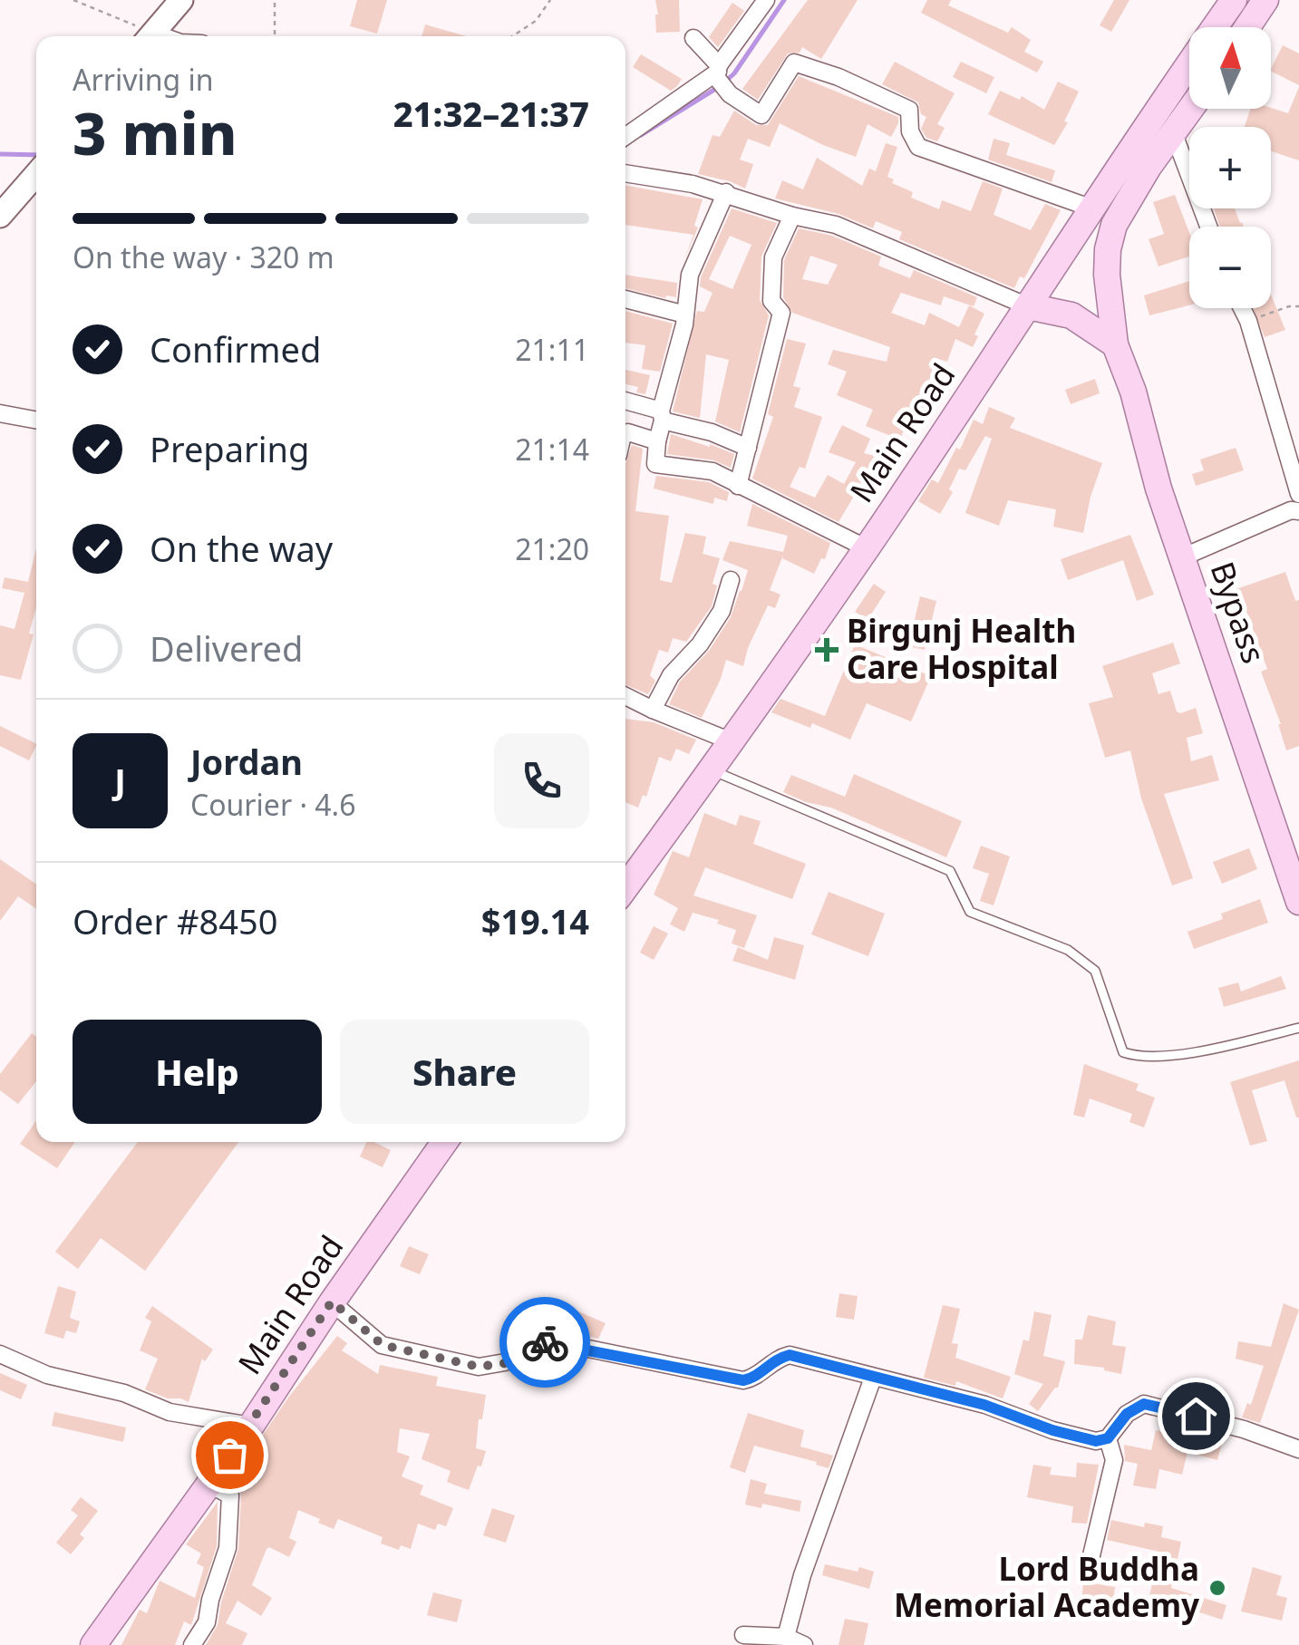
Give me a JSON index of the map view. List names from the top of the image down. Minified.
{"streets":{"main road":["Main Road","Bypass"]},"places":{"health":["Birgunj Health Care Hospital"],"other":["Lord Buddha Memorial Academy"]},"north":"top","page":{"map_buttons":["+","−"],"heading":["3 min","Arriving in","21:32–21:37"],"panel":["Jordan","Courier · 4.6","Order #8450","$19.14"],"bar":"On the way · 320 m","list":[["Confirmed","21:11"],["Preparing","21:14"],["On the way","21:20"],"Delivered"],"round":"J","buttons":["Help","Share"]}}
